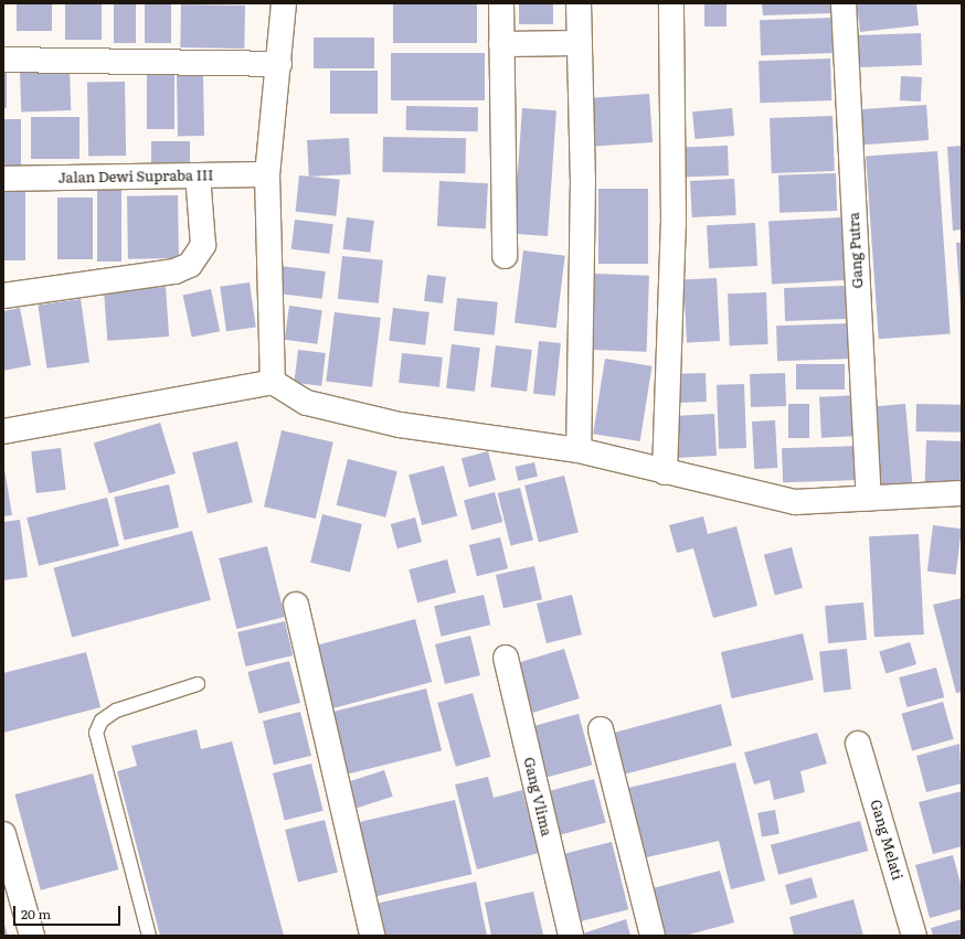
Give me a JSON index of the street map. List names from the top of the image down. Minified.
{"streets":{"street":["Jalan Dewi Supraba III","Gang Putra","Gang Vlima","Gang Melati"]},"scale_bar":"20 m"}
